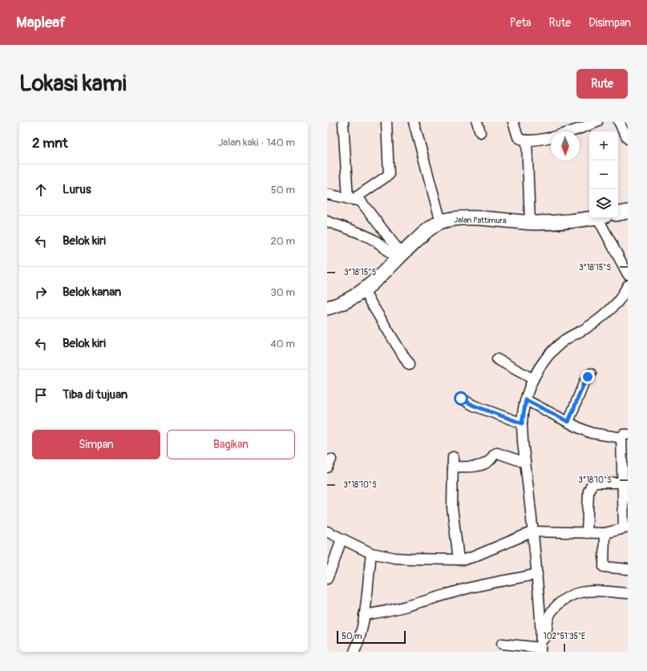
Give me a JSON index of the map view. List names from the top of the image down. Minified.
{"streets":{"street":["Jalan Pattimura"]},"scale_bar":"50 m","north":"bottom","page":{"header":"Mapleaf","nav":["Peta","Rute","Disimpan"],"buttons":["Rute",["Simpan","Bagikan"]],"title":"Lokasi kami","heading":["2 mnt","Jalan kaki · 140 m"],"map_buttons":["+","−"],"list":[["Lurus","50 m"],["Belok kiri","20 m"],["Belok kanan","30 m"],["Belok kiri","40 m"],"Tiba di tujuan"],"scale":"50 m"},"coordinates":["3°18'15\"S","3°18'10\"S","102°51'35\"E"]}
